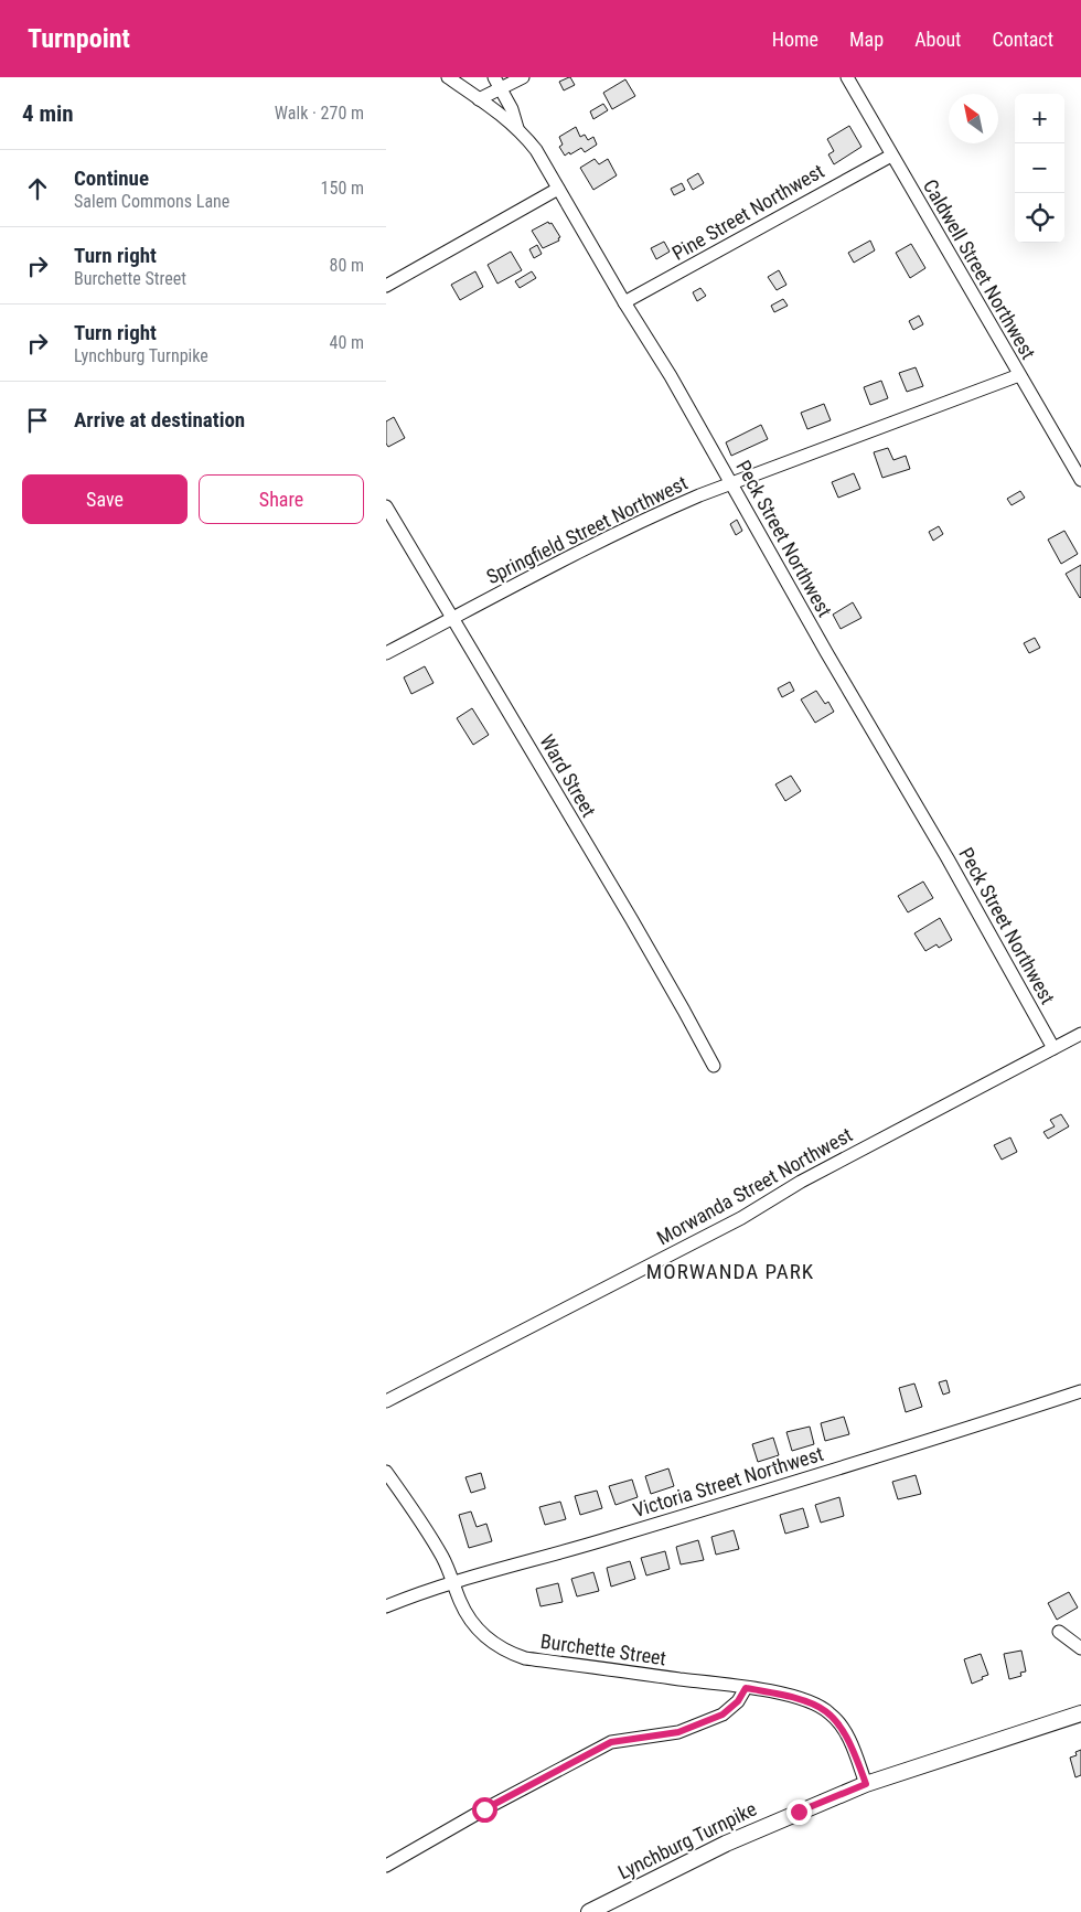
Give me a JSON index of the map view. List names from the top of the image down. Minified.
{"streets":{"street":["Pine Street Northwest","Caldwell Street Northwest","Springfield Street Northwest","Peck Street Northwest","Ward Street","Morwanda Street Northwest","Victoria Street Northwest","Burchette Street","Lynchburg Turnpike"]},"crossings":[["Pine Street Northwest","Caldwell Street Northwest"],["Pine Street Northwest","Peck Street Northwest"],["Caldwell Street Northwest","Springfield Street Northwest"],["Springfield Street Northwest","Peck Street Northwest"],["Springfield Street Northwest","Ward Street"],["Peck Street Northwest","Morwanda Street Northwest"],["Victoria Street Northwest","Burchette Street"],["Burchette Street","Lynchburg Turnpike"]],"districts":["MORWANDA PARK"],"north":"top left","page":{"header":"Turnpoint","nav":["Home","Map","About","Contact"],"heading":["4 min","Walk · 270 m"],"map_buttons":["+","−"],"list":[["Continue","Salem Commons Lane","150 m"],["Turn right","Burchette Street","80 m"],["Turn right","Lynchburg Turnpike","40 m"],"Arrive at destination"],"buttons":["Save","Share"]}}
